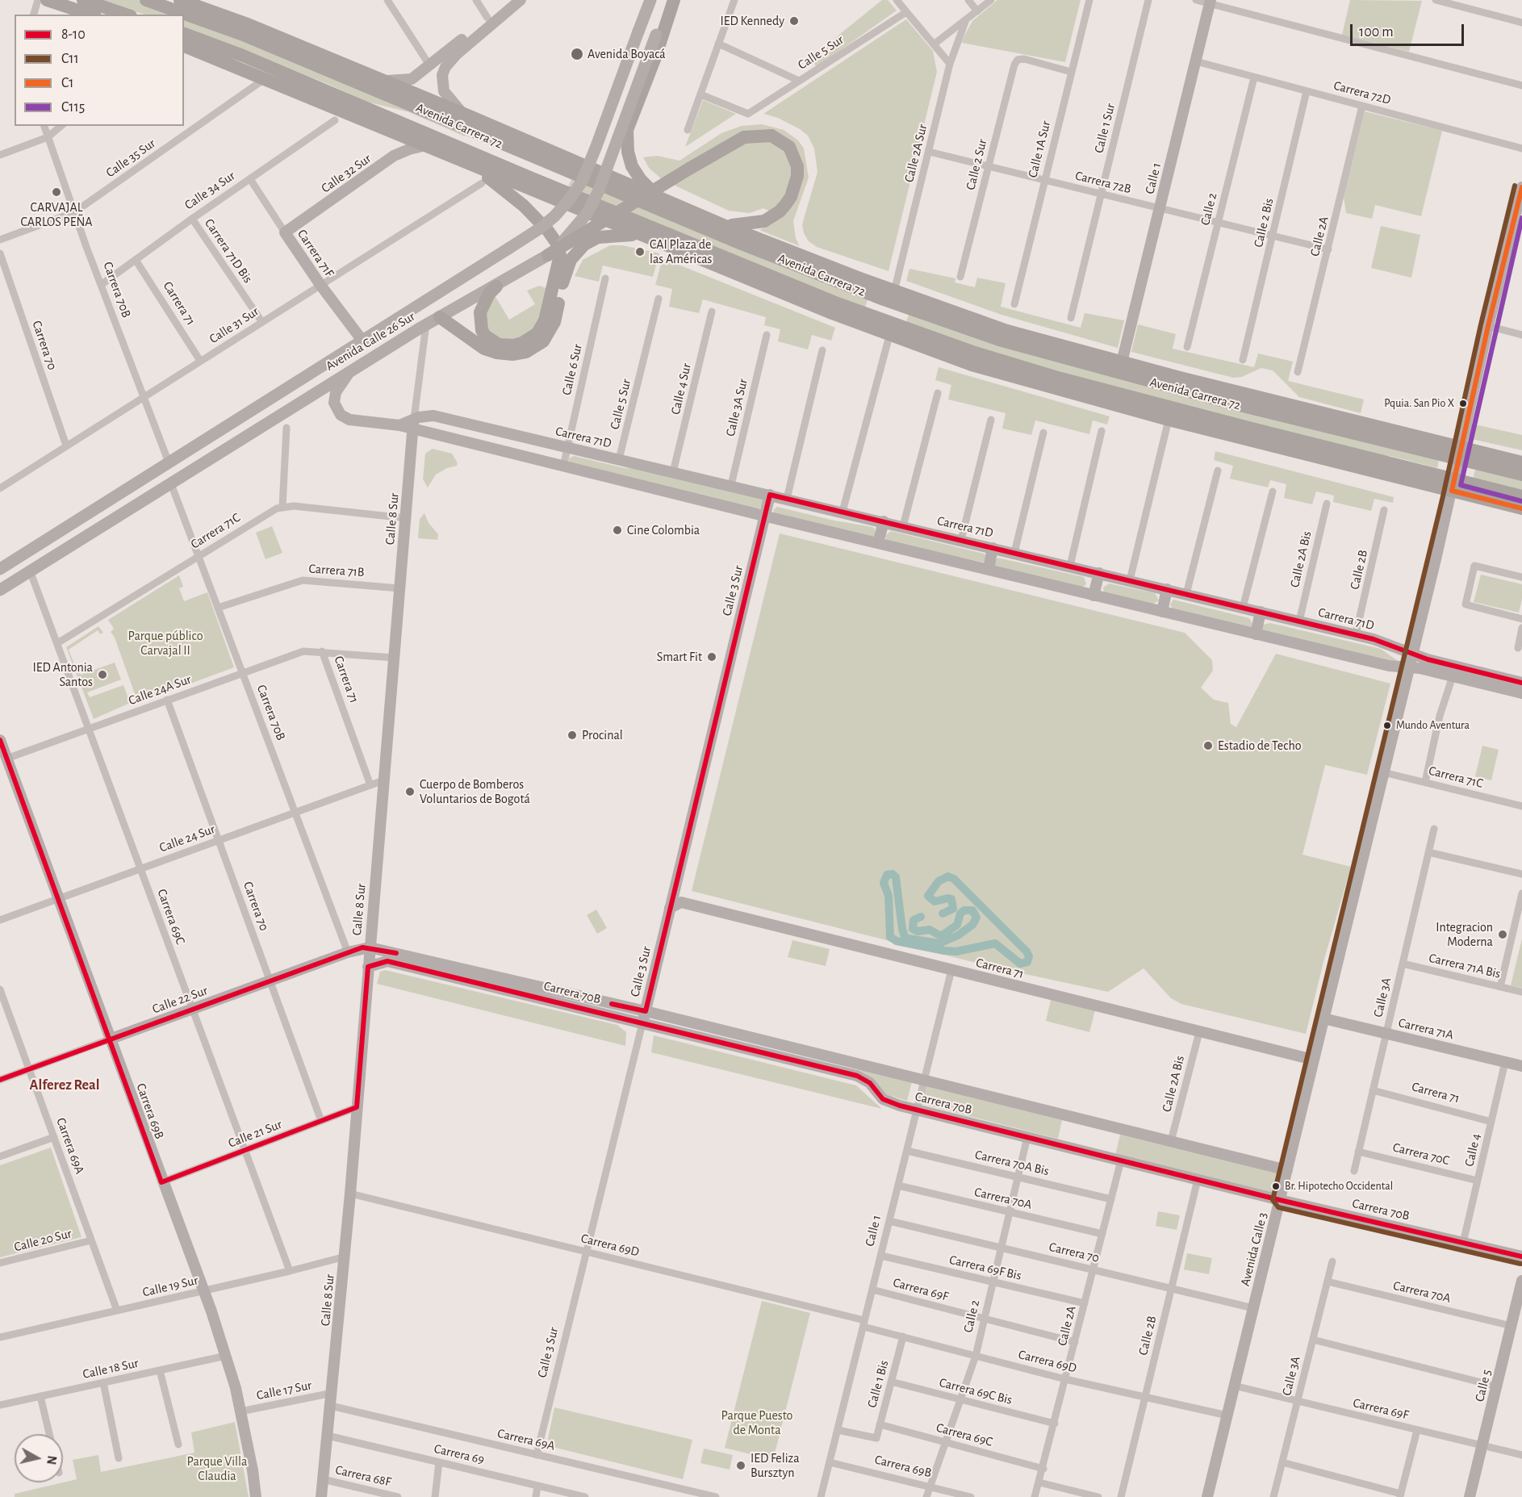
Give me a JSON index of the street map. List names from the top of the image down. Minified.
{"streets":{"highway":["Avenida Carrera 72"],"main road":["Avenida Calle 26 Sur"],"street":["Calle 5 Sur","Carrera 72D","Calle 1 Sur","Calle 1A Sur","Calle 2A Sur","Calle 35 Sur","Calle 2 Sur","Calle 32 Sur","Calle 1","Carrera 72B","Calle 34 Sur","Calle 2","Calle 2 Bis","Calle 2A","Carrera 71D Bis","Carrera 71F","Carrera 70B","Carrera 71","Calle 31 Sur","Carrera 70","Calle 6 Sur","Calle 4 Sur","Calle 3A Sur","Carrera 71D","Calle 8 Sur","Carrera 71C","Calle 2A Bis","Calle 2B","Carrera 71B","Calle 3 Sur","Calle 24A Sur","Calle 24 Sur","Carrera 69C","Carrera 71A Bis","Calle 3A","Calle 22 Sur","Carrera 71A","Carrera 69B","Calle 21 Sur","Carrera 69A","Calle 4","Carrera 70C","Carrera 70A Bis","Carrera 70A","Calle 20 Sur","Carrera 69D","Avenida Calle 3","Carrera 69F Bis","Calle 19 Sur","Carrera 69F","Calle 18 Sur","Calle 1 Bis","Calle 5","Calle 17 Sur","Carrera 69C Bis","Carrera 69","Carrera 68F"]},"crossings":[["Calle 5 Sur","Carrera 71D"],["Carrera 72D","Calle 1"],["Carrera 72D","Calle 2"],["Carrera 72D","Calle 2 Bis"],["Carrera 72D","Calle 2A"],["Avenida Carrera 72","Calle 2A Sur"],["Avenida Carrera 72","Calle 35 Sur"],["Avenida Carrera 72","Calle 32 Sur"],["Avenida Carrera 72","Calle 1"],["Avenida Carrera 72","Avenida Calle 3"],["Calle 1 Sur","Carrera 72B"],["Calle 1A Sur","Calle 2 Sur"],["Calle 1A Sur","Carrera 72B"],["Calle 2A Sur","Carrera 72B"],["Calle 35 Sur","Carrera 70B"],["Calle 2 Sur","Carrera 72B"],["Calle 32 Sur","Carrera 71F"],["Calle 1","Carrera 72B"],["Calle 1","Carrera 70B"],["Calle 1","Carrera 71"],["Calle 1","Carrera 70"],["Calle 1","Carrera 69B"],["Calle 1","Carrera 70A Bis"],["Calle 1","Carrera 70A"],["Calle 1","Carrera 69D"],["Calle 1","Carrera 69F Bis"],["Calle 1","Carrera 69F"],["Carrera 72B","Calle 2"],["Carrera 72B","Calle 2 Bis"],["Carrera 72B","Calle 2A"],["Calle 34 Sur","Carrera 71D Bis"],["Calle 34 Sur","Carrera 71F"],["Calle 34 Sur","Carrera 70B"],["Calle 34 Sur","Carrera 71"],["Calle 2","Carrera 70B"],["Calle 2","Carrera 70"],["Calle 2","Carrera 69C"],["Calle 2","Carrera 69B"],["Calle 2","Carrera 70A Bis"],["Calle 2","Carrera 70A"],["Calle 2","Carrera 69D"],["Calle 2","Carrera 69F Bis"],["Calle 2","Carrera 69F"],["Calle 2","Carrera 69C Bis"],["Calle 2A","Carrera 70B"],["Calle 2A","Carrera 70"],["Calle 2A","Carrera 69C"],["Calle 2A","Carrera 70A Bis"],["Calle 2A","Carrera 70A"],["Calle 2A","Carrera 69D"],["Calle 2A","Carrera 69F Bis"],["Calle 2A","Carrera 69F"],["Calle 2A","Carrera 69C Bis"],["Carrera 71D Bis","Calle 31 Sur"],["Carrera 71F","Calle 31 Sur"],["Carrera 71F","Avenida Calle 26 Sur"],["Carrera 70B","Calle 31 Sur"],["Carrera 70B","Avenida Calle 26 Sur"],["Carrera 70B","Calle 8 Sur"],["Carrera 70B","Carrera 71C"],["Carrera 70B","Calle 2A Bis"],["Carrera 70B","Calle 2B"],["Carrera 70B","Carrera 71B"],["Carrera 70B","Calle 3 Sur"],["Carrera 70B","Calle 24A Sur"],["Carrera 70B","Calle 24 Sur"],["Carrera 70B","Calle 22 Sur"],["Carrera 70B","Calle 4"],["Carrera 70B","Avenida Calle 3"],["Carrera 71","Calle 31 Sur"],["Carrera 71","Calle 8 Sur"],["Carrera 71","Calle 2A Bis"],["Carrera 71","Calle 24A Sur"],["Carrera 71","Calle 24 Sur"],["Carrera 71","Calle 3A"],["Carrera 71","Calle 4"],["Carrera 71","Avenida Calle 3"],["Calle 31 Sur","Carrera 70"],["Avenida Calle 26 Sur","Carrera 71D"],["Avenida Calle 26 Sur","Calle 8 Sur"],["Avenida Calle 26 Sur","Carrera 69C"],["Carrera 70","Calle 2B"],["Carrera 70","Calle 24A Sur"],["Carrera 70","Calle 24 Sur"],["Carrera 70","Calle 22 Sur"],["Carrera 70","Calle 21 Sur"],["Carrera 70","Avenida Calle 3"],["Calle 6 Sur","Carrera 71D"],["Calle 4 Sur","Carrera 71D"],["Calle 3A Sur","Carrera 71D"],["Carrera 71D","Calle 8 Sur"],["Carrera 71D","Calle 2A Bis"],["Carrera 71D","Calle 2B"],["Carrera 71D","Calle 3 Sur"],["Carrera 71D","Avenida Calle 3"],["Calle 8 Sur","Carrera 71C"],["Calle 8 Sur","Carrera 71B"],["Calle 8 Sur","Calle 24 Sur"],["Calle 8 Sur","Calle 22 Sur"],["Calle 8 Sur","Calle 21 Sur"],["Calle 8 Sur","Carrera 69A"],["Calle 8 Sur","Carrera 69D"],["Calle 8 Sur","Calle 19 Sur"],["Calle 8 Sur","Calle 17 Sur"],["Calle 8 Sur","Carrera 69"],["Calle 8 Sur","Carrera 68F"],["Carrera 71C","Carrera 69C"],["Carrera 71C","Avenida Calle 3"],["Calle 2B","Carrera 69D"],["Calle 3 Sur","Carrera 69A"],["Calle 3 Sur","Carrera 69D"],["Calle 24A Sur","Carrera 69C"],["Calle 24A Sur","Carrera 69B"],["Calle 24 Sur","Carrera 69C"],["Calle 24 Sur","Carrera 69B"],["Carrera 69C","Calle 22 Sur"],["Carrera 69C","Calle 21 Sur"],["Carrera 69C","Calle 19 Sur"],["Carrera 69C","Calle 1 Bis"],["Carrera 71A Bis","Calle 3A"],["Calle 3A","Carrera 71A"],["Calle 3A","Carrera 70C"],["Calle 3A","Carrera 70A"],["Calle 3A","Carrera 69F"],["Calle 22 Sur","Carrera 69B"],["Calle 22 Sur","Carrera 69A"],["Carrera 71A","Calle 4"],["Carrera 71A","Avenida Calle 3"],["Carrera 69B","Calle 21 Sur"],["Carrera 69B","Calle 19 Sur"],["Carrera 69B","Calle 18 Sur"],["Carrera 69B","Calle 1 Bis"],["Carrera 69B","Calle 17 Sur"],["Carrera 69A","Calle 20 Sur"],["Carrera 69A","Calle 19 Sur"],["Calle 4","Carrera 70C"],["Carrera 70A","Calle 5"],["Carrera 69D","Avenida Calle 3"],["Carrera 69D","Calle 1 Bis"],["Avenida Calle 3","Carrera 69F"],["Carrera 69F","Calle 5"],["Calle 1 Bis","Carrera 69C Bis"]],"districts":["Alferez Real"],"parks":["Parque público Carvajal II","Parque Puesto de Monta","Parque Villa Claudia"],"places":["IED Kennedy","Avenida Boyacá","CARVAJAL CARLOS PEÑA","CAI Plaza de las Américas","Pquia. San Pio X","Cine Colombia","Smart Fit","IED Antonia Santos","Mundo Aventura","Procinal","Estadio de Techo","Cuerpo de Bomberos Voluntarios de Bogotá","Integracion Moderna","Br. Hipotecho Occidental","IED Feliza Bursztyn"],"lines":["transit line C11","transit line C1","transit line C115","transit line 8-10"],"legend":["8-10","C11","C1","C115"],"scale_bar":"100 m","north":"right"}
